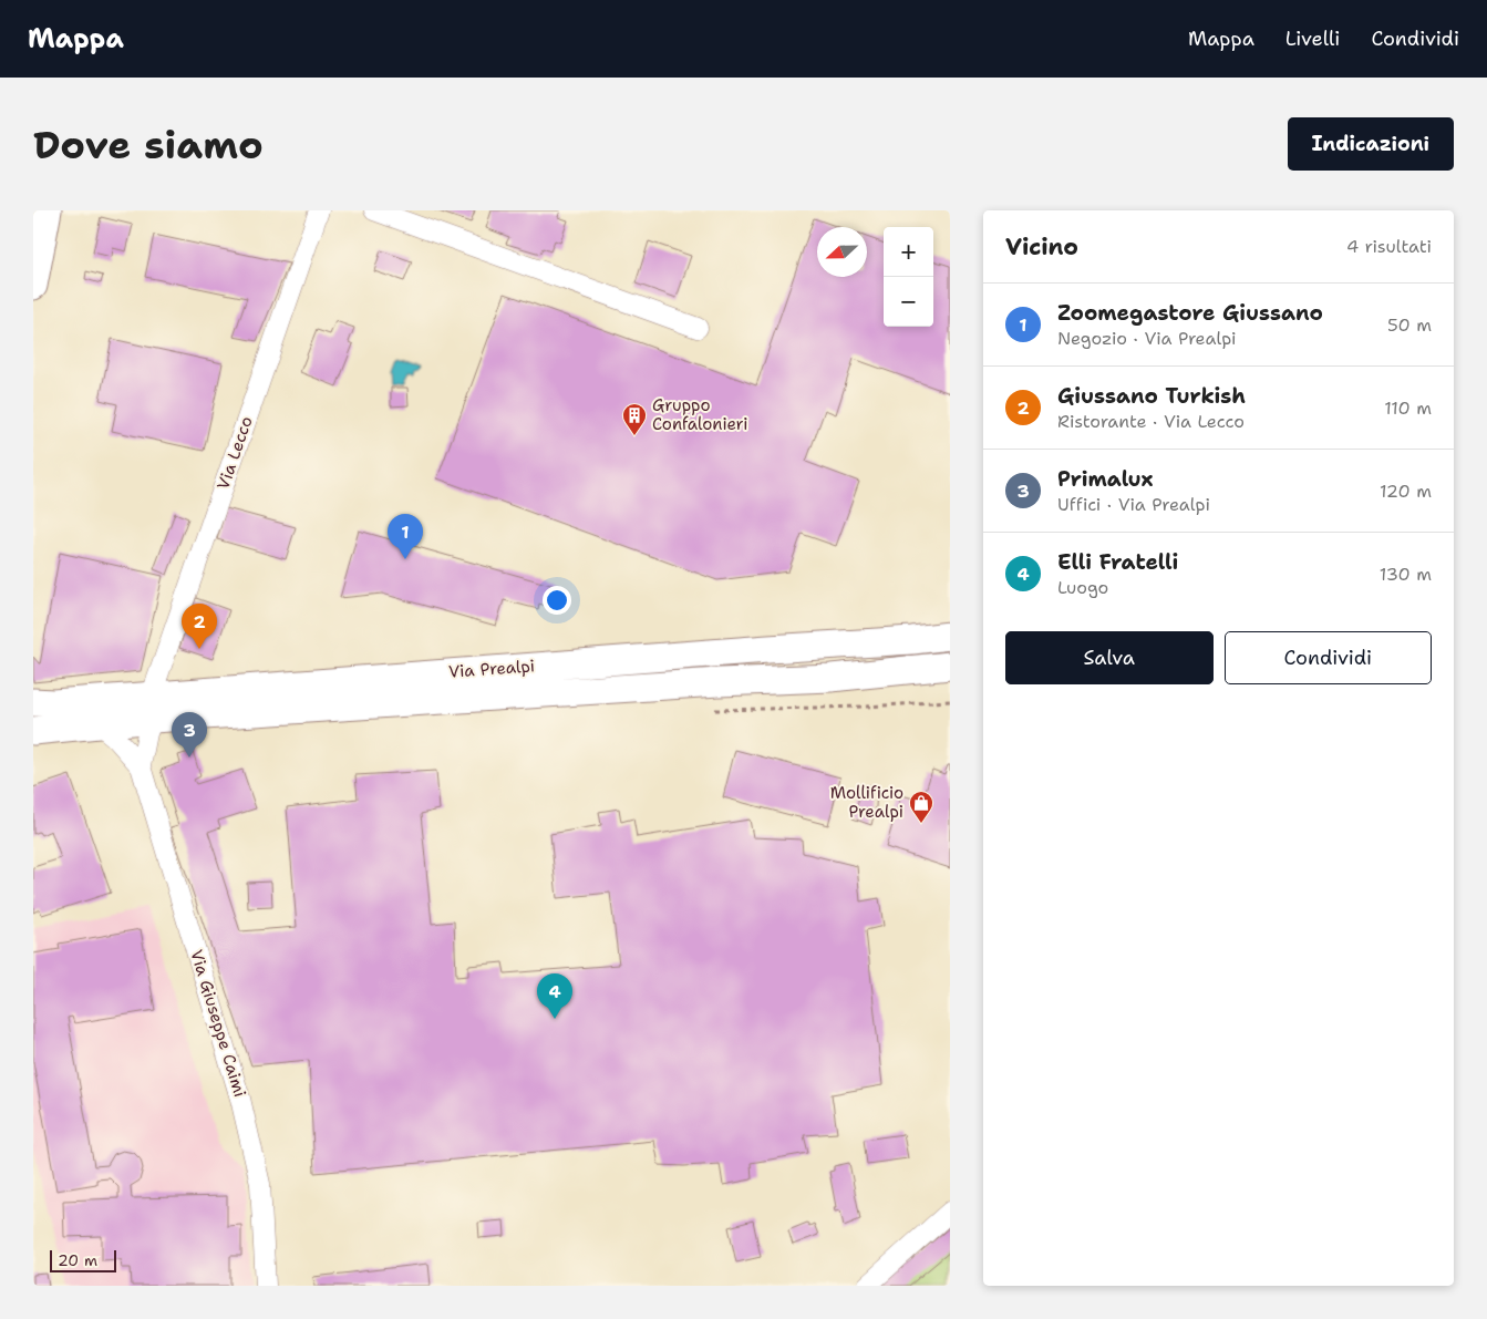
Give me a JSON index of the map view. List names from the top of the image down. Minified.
{"streets":{"main road":["Via Prealpi"],"street":["Via Lecco","Via Giuseppe Caimi"]},"crossings":[["Via Lecco","Via Prealpi"],["Via Lecco","Via Giuseppe Caimi"]],"places":{"building":["Gruppo Confalonieri"],"shop":["Mollificio Prealpi"]},"scale_bar":"20 m","north":"left","page":{"header":"Mappa","nav":["Mappa","Livelli","Condividi"],"buttons":["Indicazioni",["Salva","Condividi"]],"title":"Dove siamo","heading":["Vicino","4 risultati"],"map_buttons":["+","−"],"list":[{"mark":"1","name":"Zoomegastore Giussano","note":"Negozio · Via Prealpi","value":"50 m"},{"mark":"2","name":"Giussano Turkish","note":"Ristorante · Via Lecco","value":"110 m"},{"mark":"3","name":"Primalux","note":"Uffici · Via Prealpi","value":"120 m"},{"mark":"4","name":"Elli Fratelli","note":"Luogo","value":"130 m"}],"pins":["1","2","3","4"],"scale":"20 m"}}
